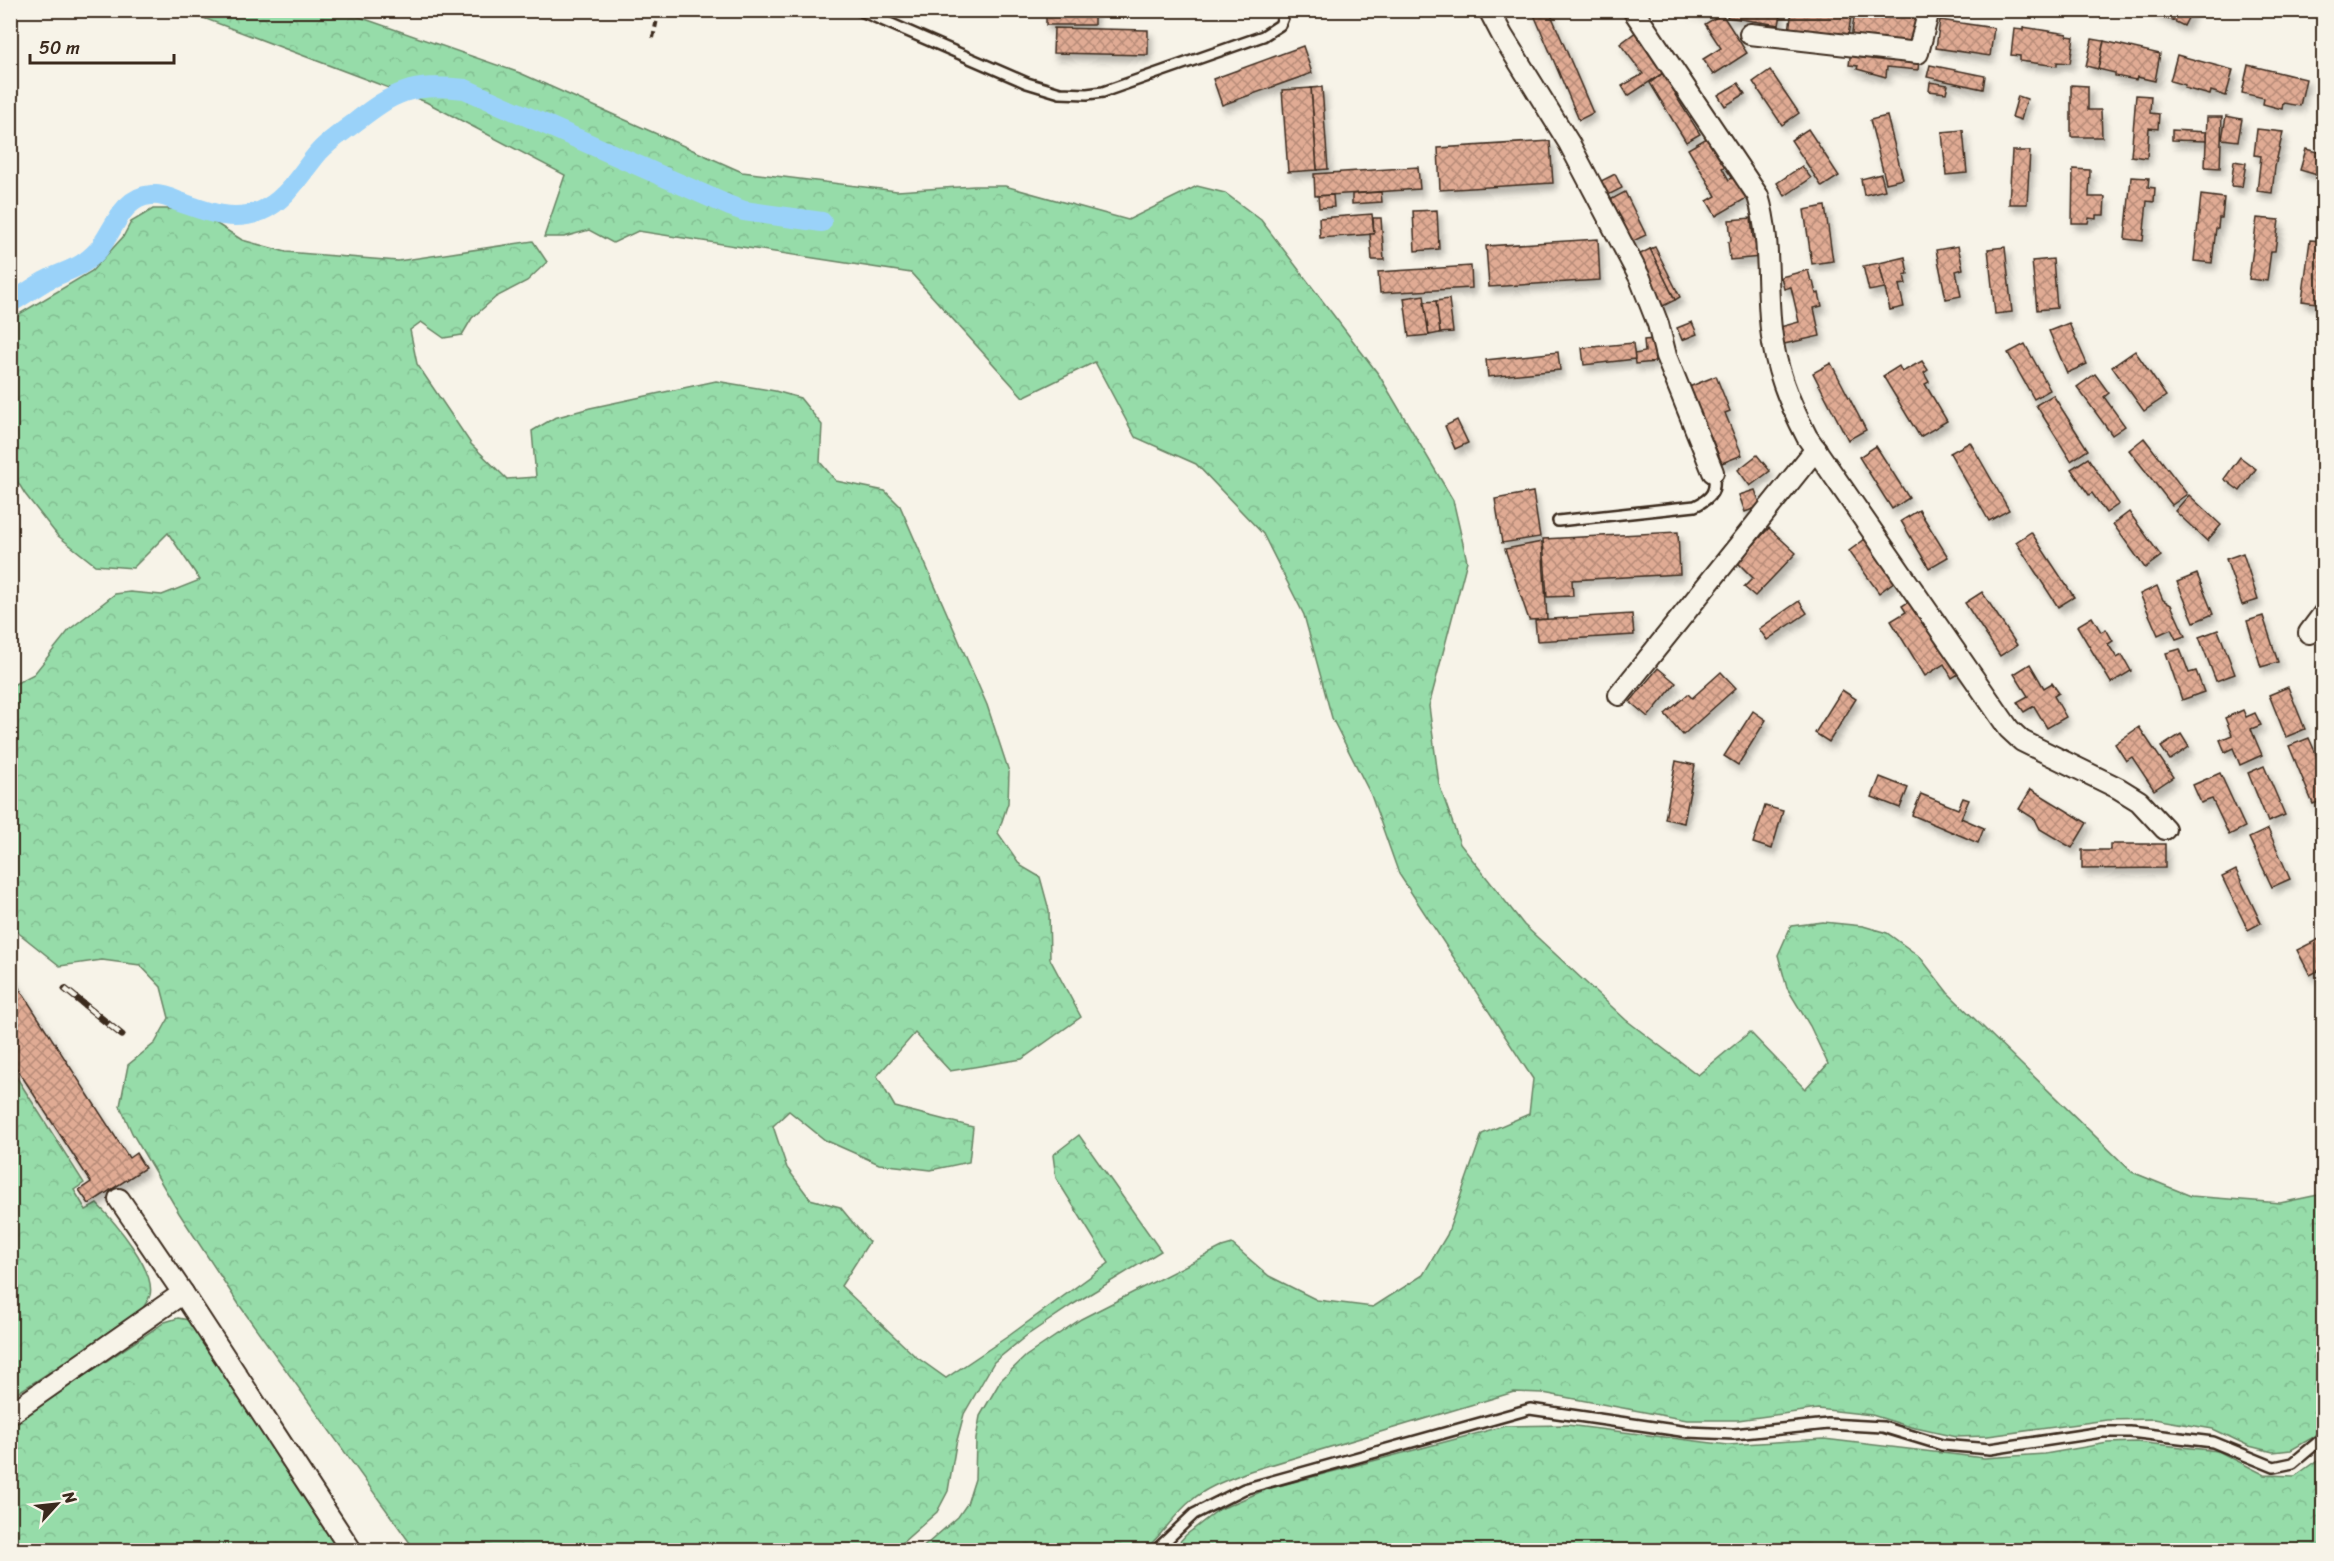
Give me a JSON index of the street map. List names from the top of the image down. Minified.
{"scale_bar":"50 m","north":"top right"}
